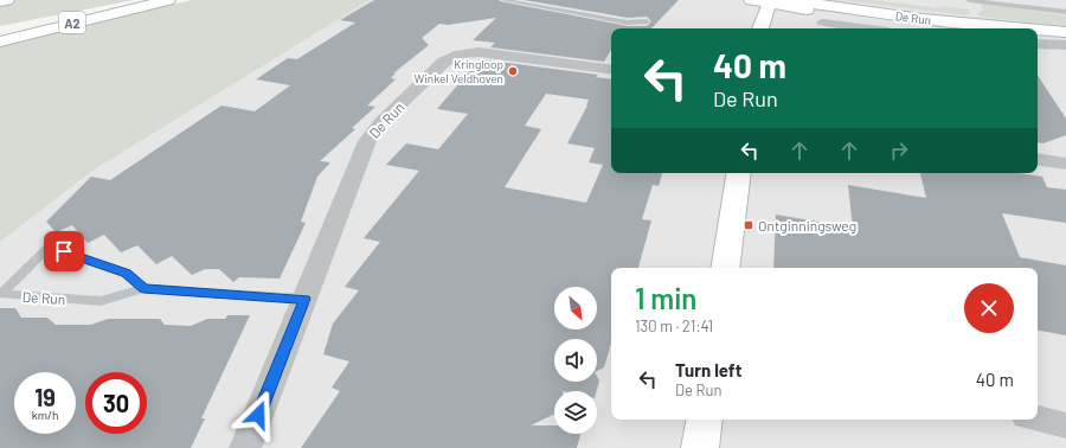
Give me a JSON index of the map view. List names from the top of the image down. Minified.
{"streets":{"main road":["De Run","A2"]},"places":{"other":["Kringloop Winkel Veldhoven"],"transit":["Ontginningsweg"]},"north":"bottom right","page":{"turn":["40 m","De Run"],"heading":["1 min","130 m · 21:41"],"list":[{"name":"Turn left","note":"De Run","value":"40 m"}],"speed":"19 km/h","limit":"30"}}
